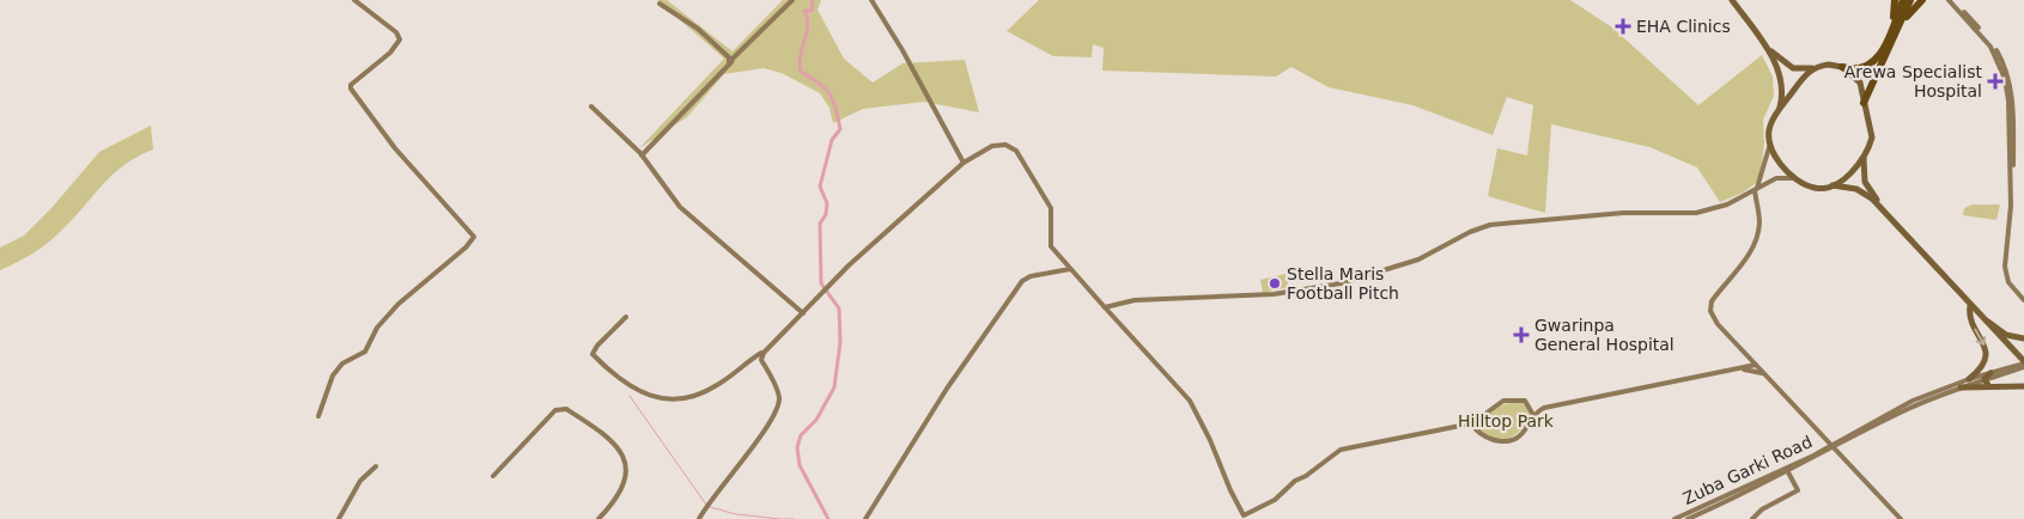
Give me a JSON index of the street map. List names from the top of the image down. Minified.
{"streets":{"street":["Zuba Garki Road"]},"parks":["Hilltop Park"],"places":{"health":["EHA Clinics","Arewa Specialist Hospital","Gwarinpa General Hospital"],"other":["Stella Maris Football Pitch"]}}
